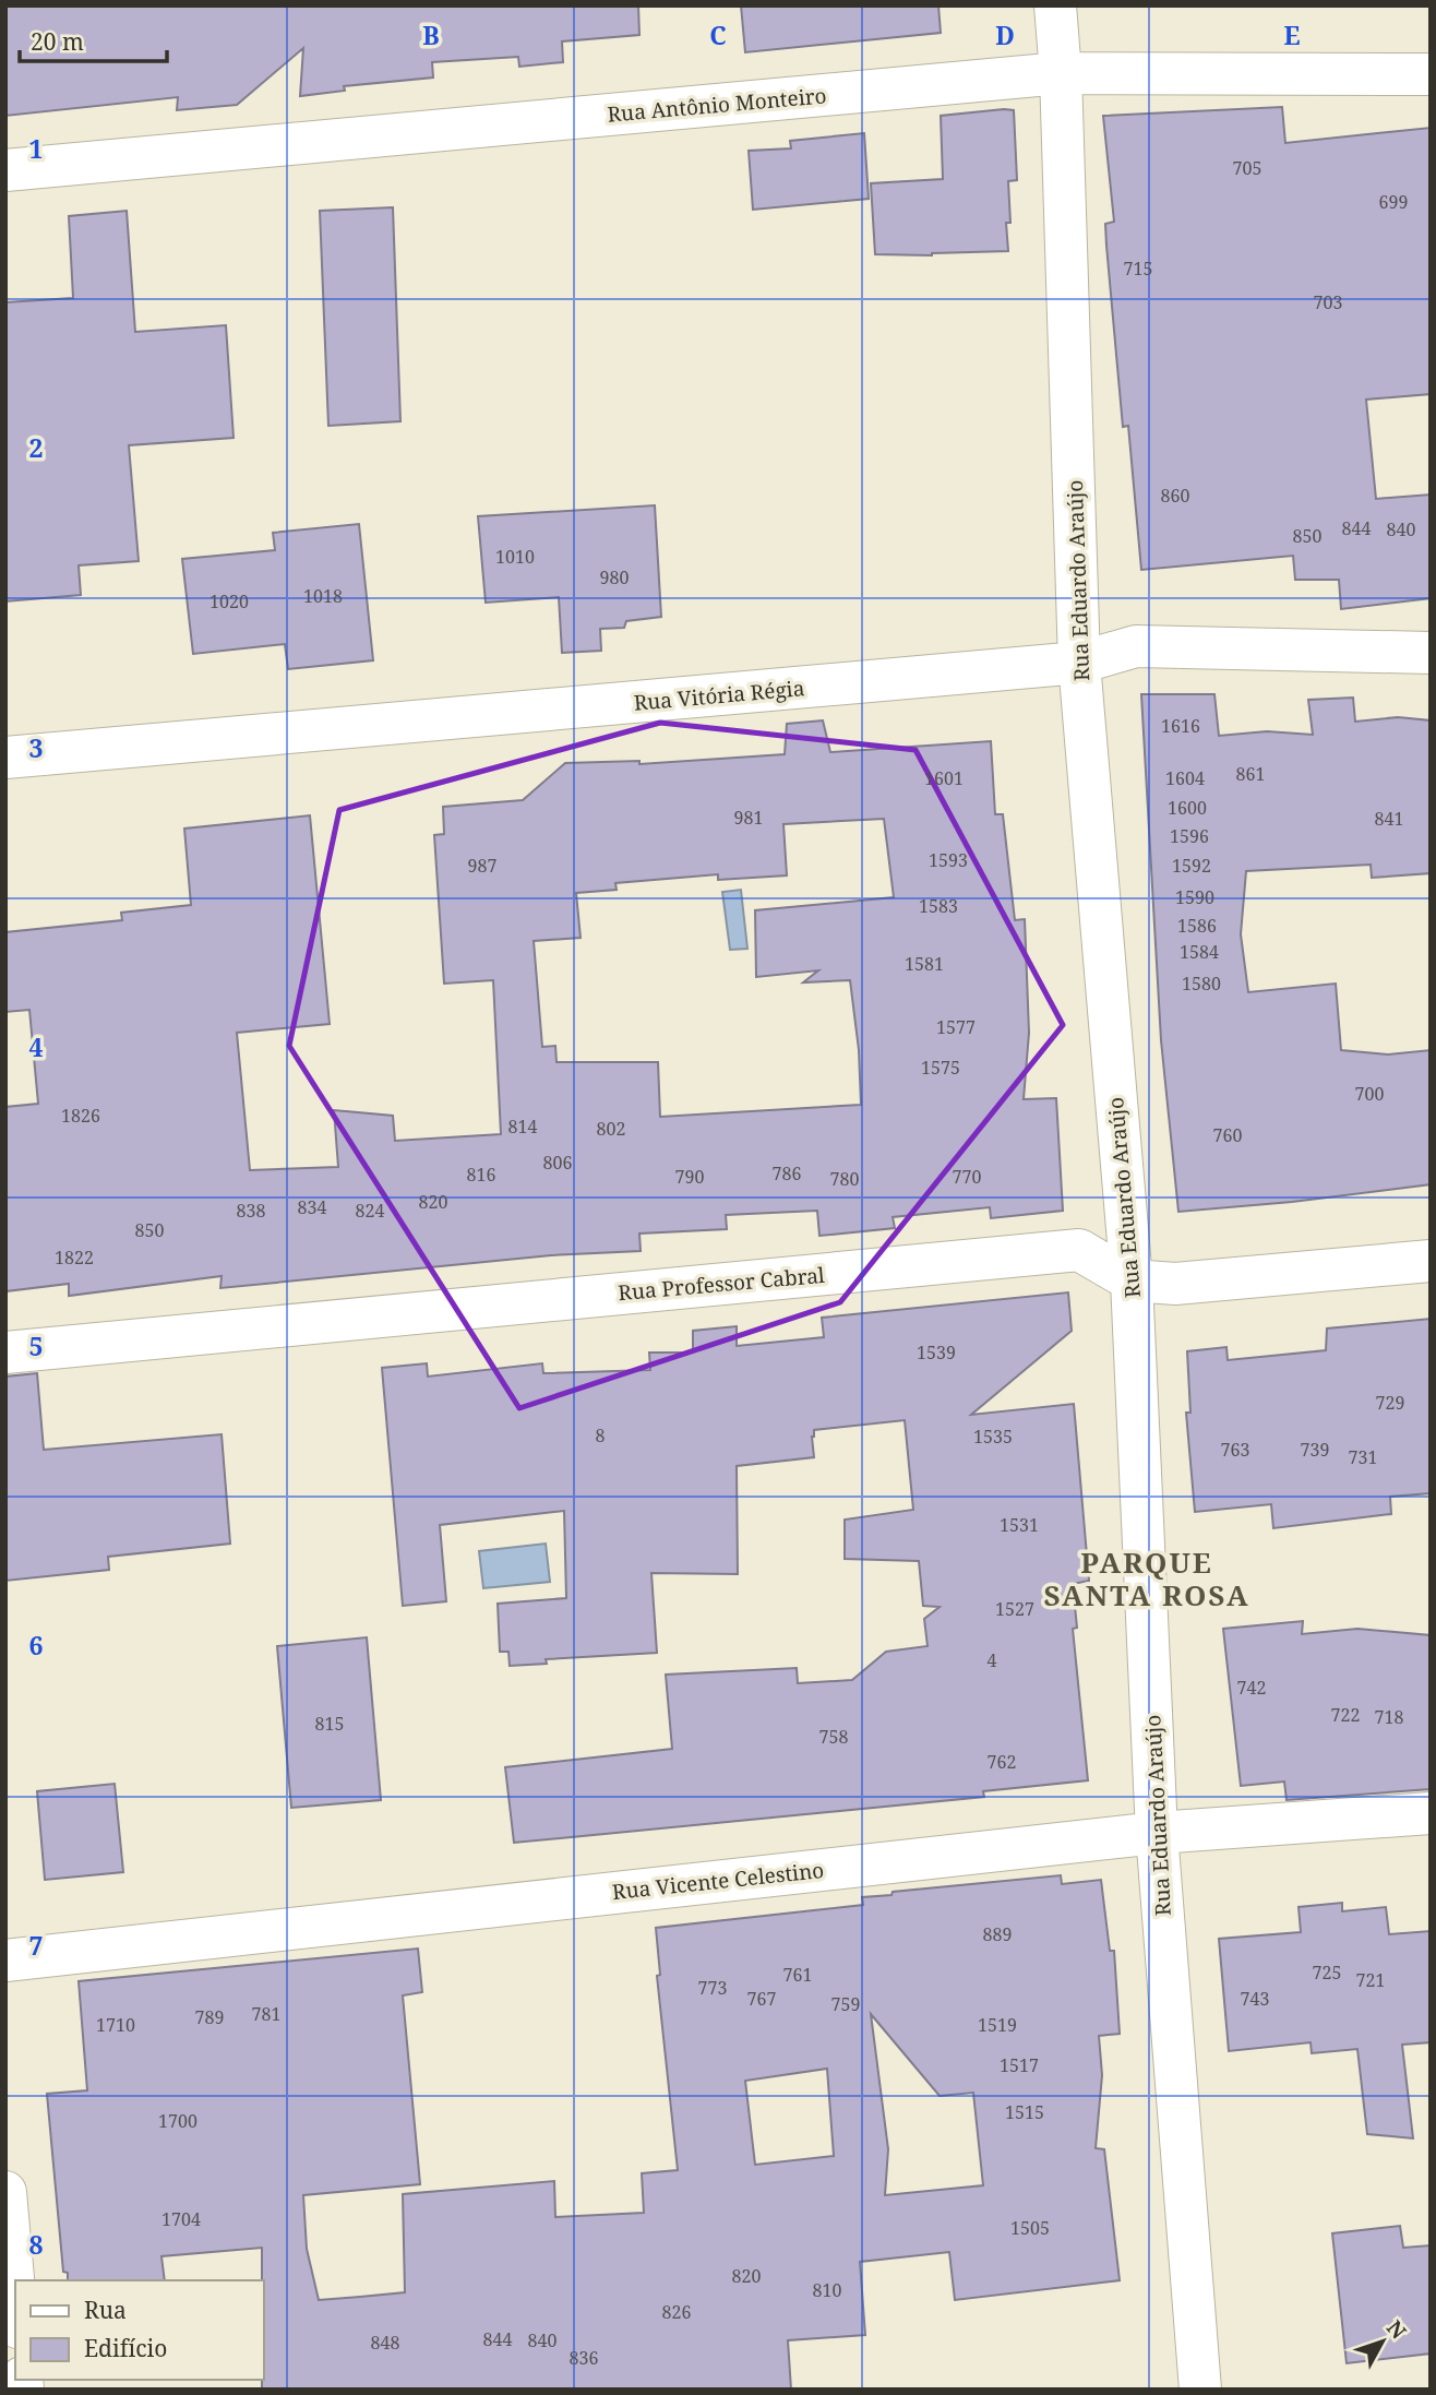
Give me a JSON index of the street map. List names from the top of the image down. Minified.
{"streets":{"street":["Rua Antônio Monteiro","Rua Eduardo Araújo","Rua Vitória Régia","Rua Professor Cabral","Rua Vicente Celestino"]},"crossings":[["Rua Antônio Monteiro","Rua Eduardo Araújo"],["Rua Eduardo Araújo","Rua Vitória Régia"],["Rua Eduardo Araújo","Rua Professor Cabral"],["Rua Eduardo Araújo","Rua Vicente Celestino"]],"districts":["PARQUE SANTA ROSA"],"house_numbers":["705","699","715","703","860","844","840","850","1010","980","1018","1020","1616","861","1601","1604","1600","981","841","1596","1593","987","1592","1590","1583","1586","1584","1581","1580","1577","1575","700","1826","814","802","760","806","786","816","790","770","780","820","834","838","824","850","1822","1539","729","8","1535","763","739","731","1531","1527","4","742","722","718","815","758","762","889","725","761","721","773","767","743","759","781","789","1710","1519","1517","1515","1700","1704","1505","820","810","826","844","840","848","836"],"legend":["Rua","Edifício"],"scale_bar":"20 m","north":"top right","grid":{"columns":["B","C","D","E"],"rows":["1","2","3","4","5","6","7","8"]}}
